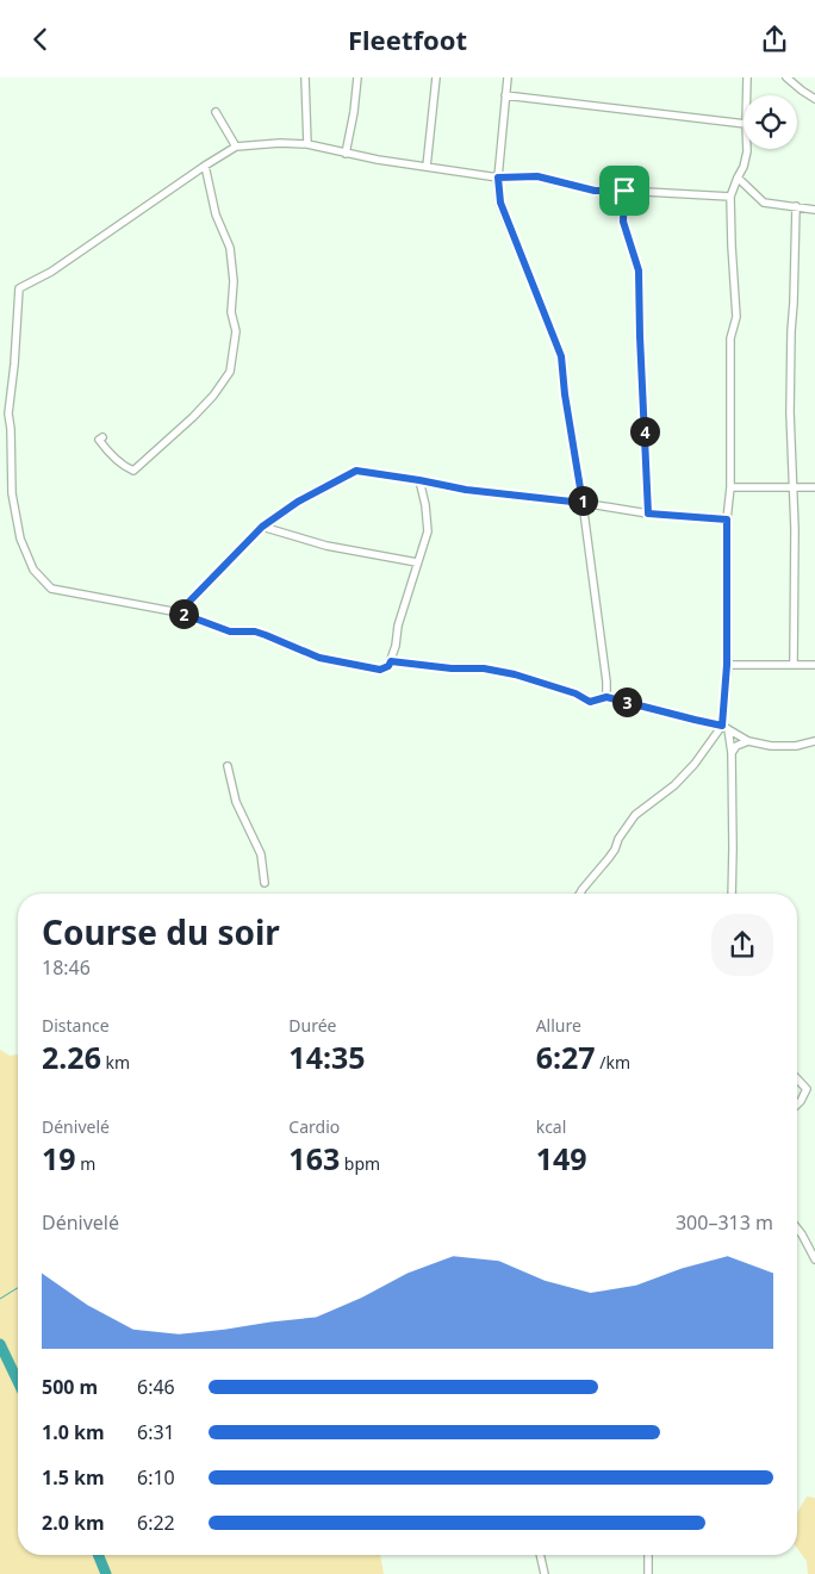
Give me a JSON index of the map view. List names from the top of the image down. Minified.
{"page":{"header":"Fleetfoot","pins":["4","1","2","3"],"heading":["Course du soir","18:46"],"stats":[["Distance","2.26 km"],["Durée","14:35"],["Allure","6:27 /km"],["Dénivelé","19 m"],["Cardio","163 bpm"],["kcal","149"]],"chart":["Dénivelé","300–313 m"],"list":[{"name":"500 m","note":"6:46"},{"name":"1.0 km","note":"6:31"},{"name":"1.5 km","note":"6:10"},{"name":"2.0 km","note":"6:22"}]}}
